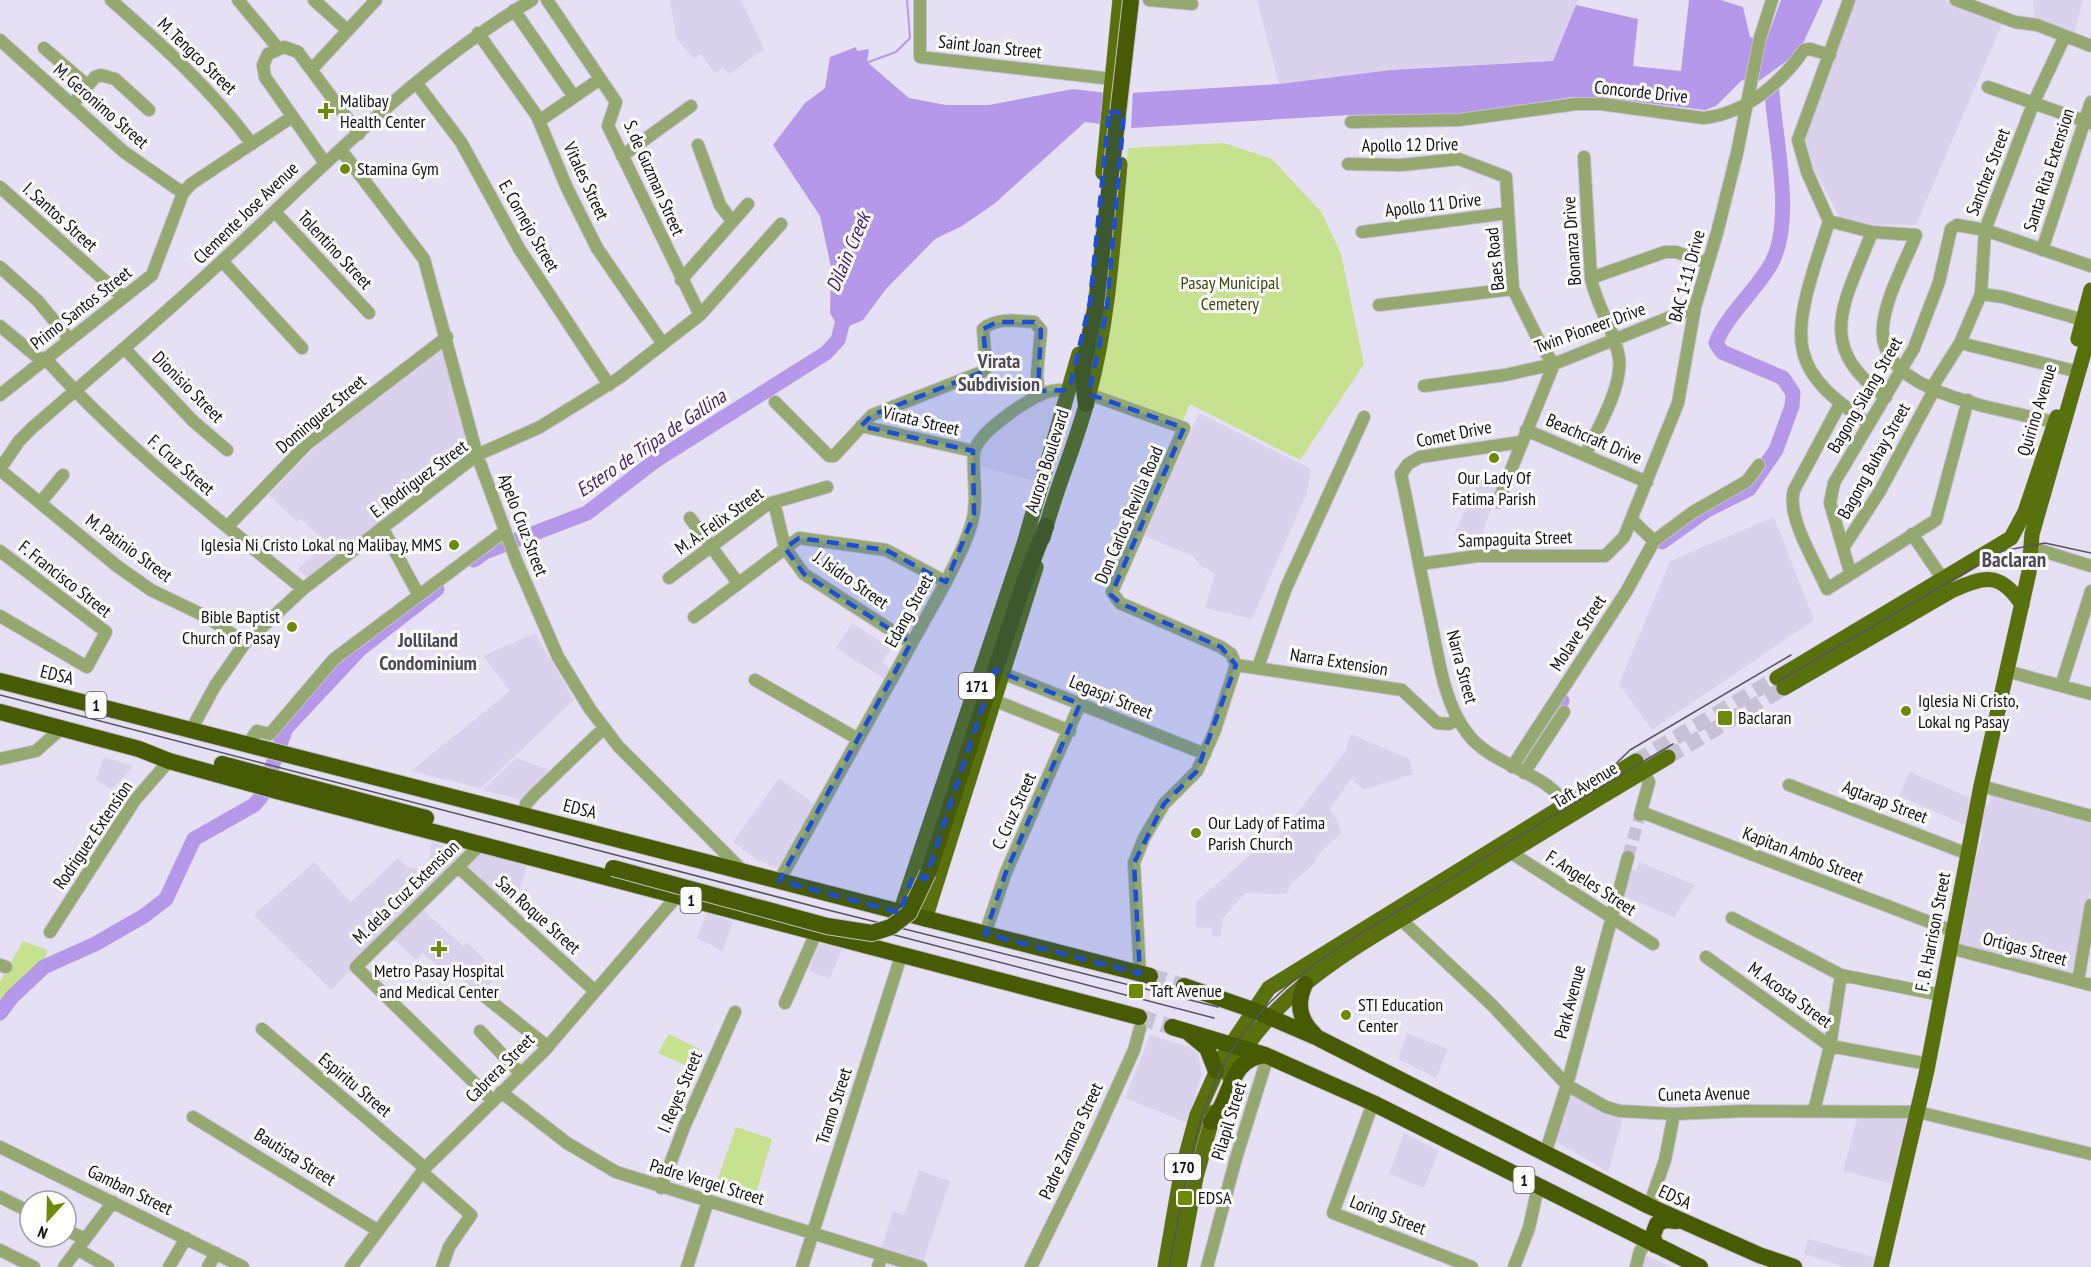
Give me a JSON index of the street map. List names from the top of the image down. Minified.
{"streets":{"highway":["EDSA","1"],"main road":["Quirino Avenue","Aurora Boulevard","171","Taft Avenue","F. B. Harrison Street","170"],"street":["Saint Joan Street","M. Tengco Street","Concorde Drive","M. Geronimo Street","Apollo 12 Drive","Santa Rita Extension","Sanchez Street","S. de Guzman Street","Vitales Street","Apollo 11 Drive","Clemente Jose Avenue","I. Santos Street","E. Cornejo Street","Bonanza Drive","Tolentino Street","Baes Road","BAC 1-11 Drive","Primo Santos Street","Twin Pioneer Drive","Dionisio Street","Bagong Silang Street","Dominguez Street","Virata Street","Comet Drive","Beachcraft Drive","Bagong Buhay Street","F. Cruz Street","E. Rodriguez Street","Don Carlos Revilla Road","M. A. Felix Street","Apelo Cruz Street","Sampaguita Street","M. Patinio Street","F. Francisco Street","J. Isidro Street","Edang Street","Molave Street","Narra Extension","Narra Street","Legaspi Street","Agtarap Street","C. Cruz Street","Rodriguez Extension","Kapitan Ambo Street","F. Angeles Street","M. dela Cruz Extension","San Roque Street","Ortigas Street","M. Acosta Street","Park Avenue","Cabrera Street","Espiritu Street","I. Reyes Street","Cuneta Avenue","Tramo Street","Pilapil Street","Padre Zamora Street","Bautista Street","Padre Vergel Street","Gamban Street","Loring Street"]},"crossings":[["Saint Joan Street","Aurora Boulevard"],["Concorde Drive","BAC 1-11 Drive"],["M. Geronimo Street","Primo Santos Street"],["Apollo 12 Drive","Baes Road"],["Sanchez Street","Bagong Silang Street"],["Sanchez Street","Bagong Buhay Street"],["S. de Guzman Street","E. Rodriguez Street"],["Vitales Street","Clemente Jose Avenue"],["Vitales Street","E. Rodriguez Street"],["Apollo 11 Drive","Baes Road"],["Clemente Jose Avenue","E. Cornejo Street"],["Clemente Jose Avenue","Tolentino Street"],["Clemente Jose Avenue","Dionisio Street"],["Clemente Jose Avenue","F. Cruz Street"],["Clemente Jose Avenue","Apelo Cruz Street"],["Clemente Jose Avenue","M. Patinio Street"],["I. Santos Street","Primo Santos Street"],["E. Cornejo Street","E. Rodriguez Street"],["Bonanza Drive","Twin Pioneer Drive"],["Bonanza Drive","Beachcraft Drive"],["Baes Road","Twin Pioneer Drive"],["BAC 1-11 Drive","Twin Pioneer Drive"],["BAC 1-11 Drive","Beachcraft Drive"],["BAC 1-11 Drive","Sampaguita Street"],["Primo Santos Street","F. Cruz Street"],["Bagong Silang Street","Bagong Buhay Street"],["Quirino Avenue","F. B. Harrison Street"],["Dominguez Street","F. Cruz Street"],["Dominguez Street","Apelo Cruz Street"],["Virata Street","Edang Street"],["Comet Drive","Beachcraft Drive"],["Comet Drive","Narra Street"],["Aurora Boulevard","Don Carlos Revilla Road"],["Aurora Boulevard","EDSA"],["Aurora Boulevard","Legaspi Street"],["F. Cruz Street","E. Rodriguez Street"],["E. Rodriguez Street","Apelo Cruz Street"],["E. Rodriguez Street","M. Patinio Street"],["E. Rodriguez Street","EDSA"],["Don Carlos Revilla Road","Narra Extension"],["M. A. Felix Street","J. Isidro Street"],["Apelo Cruz Street","EDSA"],["Sampaguita Street","Narra Street"],["J. Isidro Street","Edang Street"],["Edang Street","EDSA"],["Molave Street","Narra Street"],["Narra Extension","Narra Street"],["Narra Street","Taft Avenue"],["EDSA","Taft Avenue"],["EDSA","C. Cruz Street"],["EDSA","Park Avenue"],["Legaspi Street","C. Cruz Street"],["1","Taft Avenue"],["1","Rodriguez Extension"],["1","M. dela Cruz Extension"],["1","Cabrera Street"],["1","Tramo Street"],["1","Pilapil Street"],["1","Padre Zamora Street"],["1","Loring Street"],["Taft Avenue","Kapitan Ambo Street"],["Taft Avenue","F. Angeles Street"],["Taft Avenue","Cuneta Avenue"],["Agtarap Street","F. B. Harrison Street"],["Kapitan Ambo Street","F. B. Harrison Street"],["F. Angeles Street","Park Avenue"],["M. dela Cruz Extension","San Roque Street"],["M. dela Cruz Extension","Padre Vergel Street"],["San Roque Street","Cabrera Street"],["F. B. Harrison Street","Ortigas Street"],["F. B. Harrison Street","M. Acosta Street"],["F. B. Harrison Street","Cuneta Avenue"],["Park Avenue","Cuneta Avenue"],["Cabrera Street","Espiritu Street"],["Cabrera Street","Bautista Street"],["Cabrera Street","Padre Vergel Street"],["I. Reyes Street","Padre Vergel Street"],["Tramo Street","Padre Vergel Street"]],"districts":["Virata Subdivision","Baclaran","Jolliland Condominium"],"water":["Dilain Creek","Estero de Tripa de Gallina"],"parks":["Pasay Municipal Cemetery"],"places":{"health":["Malibay Health Center","Metro Pasay Hospital and Medical Center"],"other":["Stamina Gym","Our Lady Of Fatima Parish","Iglesia Ni Cristo Lokal ng Malibay, MMS","Bible Baptist Church of Pasay","Iglesia Ni Cristo, Lokal ng Pasay","Our Lady of Fatima Parish Church","STI Education Center"],"transit":["Baclaran","Taft Avenue","EDSA"]},"north":"bottom"}
